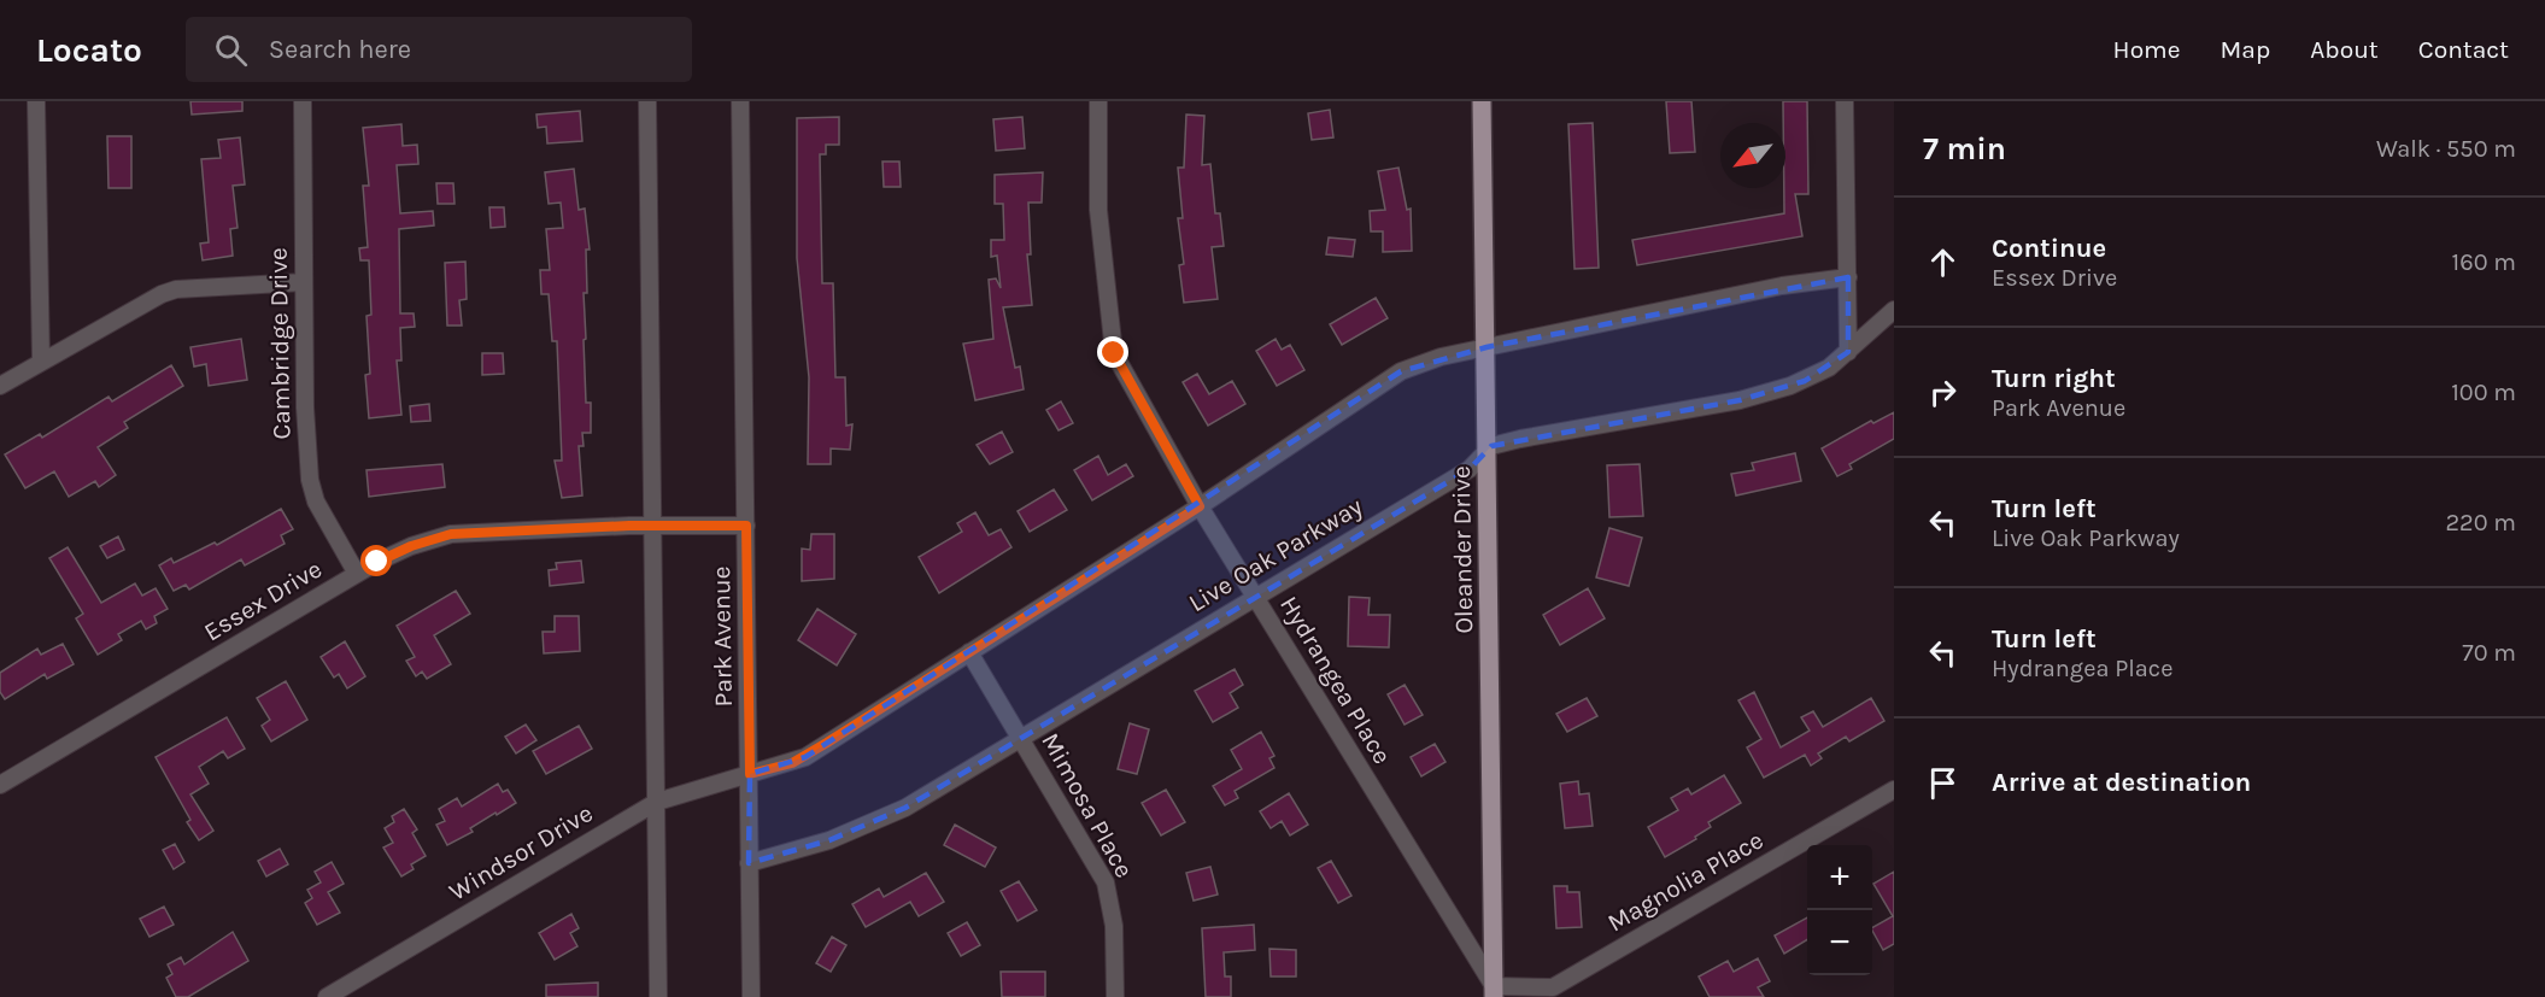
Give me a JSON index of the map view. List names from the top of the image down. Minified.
{"streets":{"main road":["Oleander Drive"],"street":["Cambridge Drive","Live Oak Parkway","Essex Drive","Park Avenue","Hydrangea Place","Mimosa Place","Windsor Drive","Magnolia Place"]},"crossings":[["Cambridge Drive","Essex Drive"],["Oleander Drive","Live Oak Parkway"],["Oleander Drive","Hydrangea Place"],["Oleander Drive","Magnolia Place"],["Live Oak Parkway","Park Avenue"],["Live Oak Parkway","Hydrangea Place"],["Live Oak Parkway","Mimosa Place"],["Essex Drive","Park Avenue"],["Park Avenue","Windsor Drive"],["Hydrangea Place","Magnolia Place"]],"north":"bottom left","page":{"header":"Locato","search":"Search here","nav":["Home","Map","About","Contact"],"heading":["7 min","Walk · 550 m"],"list":[["Continue","Essex Drive","160 m"],["Turn right","Park Avenue","100 m"],["Turn left","Live Oak Parkway","220 m"],["Turn left","Hydrangea Place","70 m"],"Arrive at destination"],"map_buttons":["+","−"]}}
